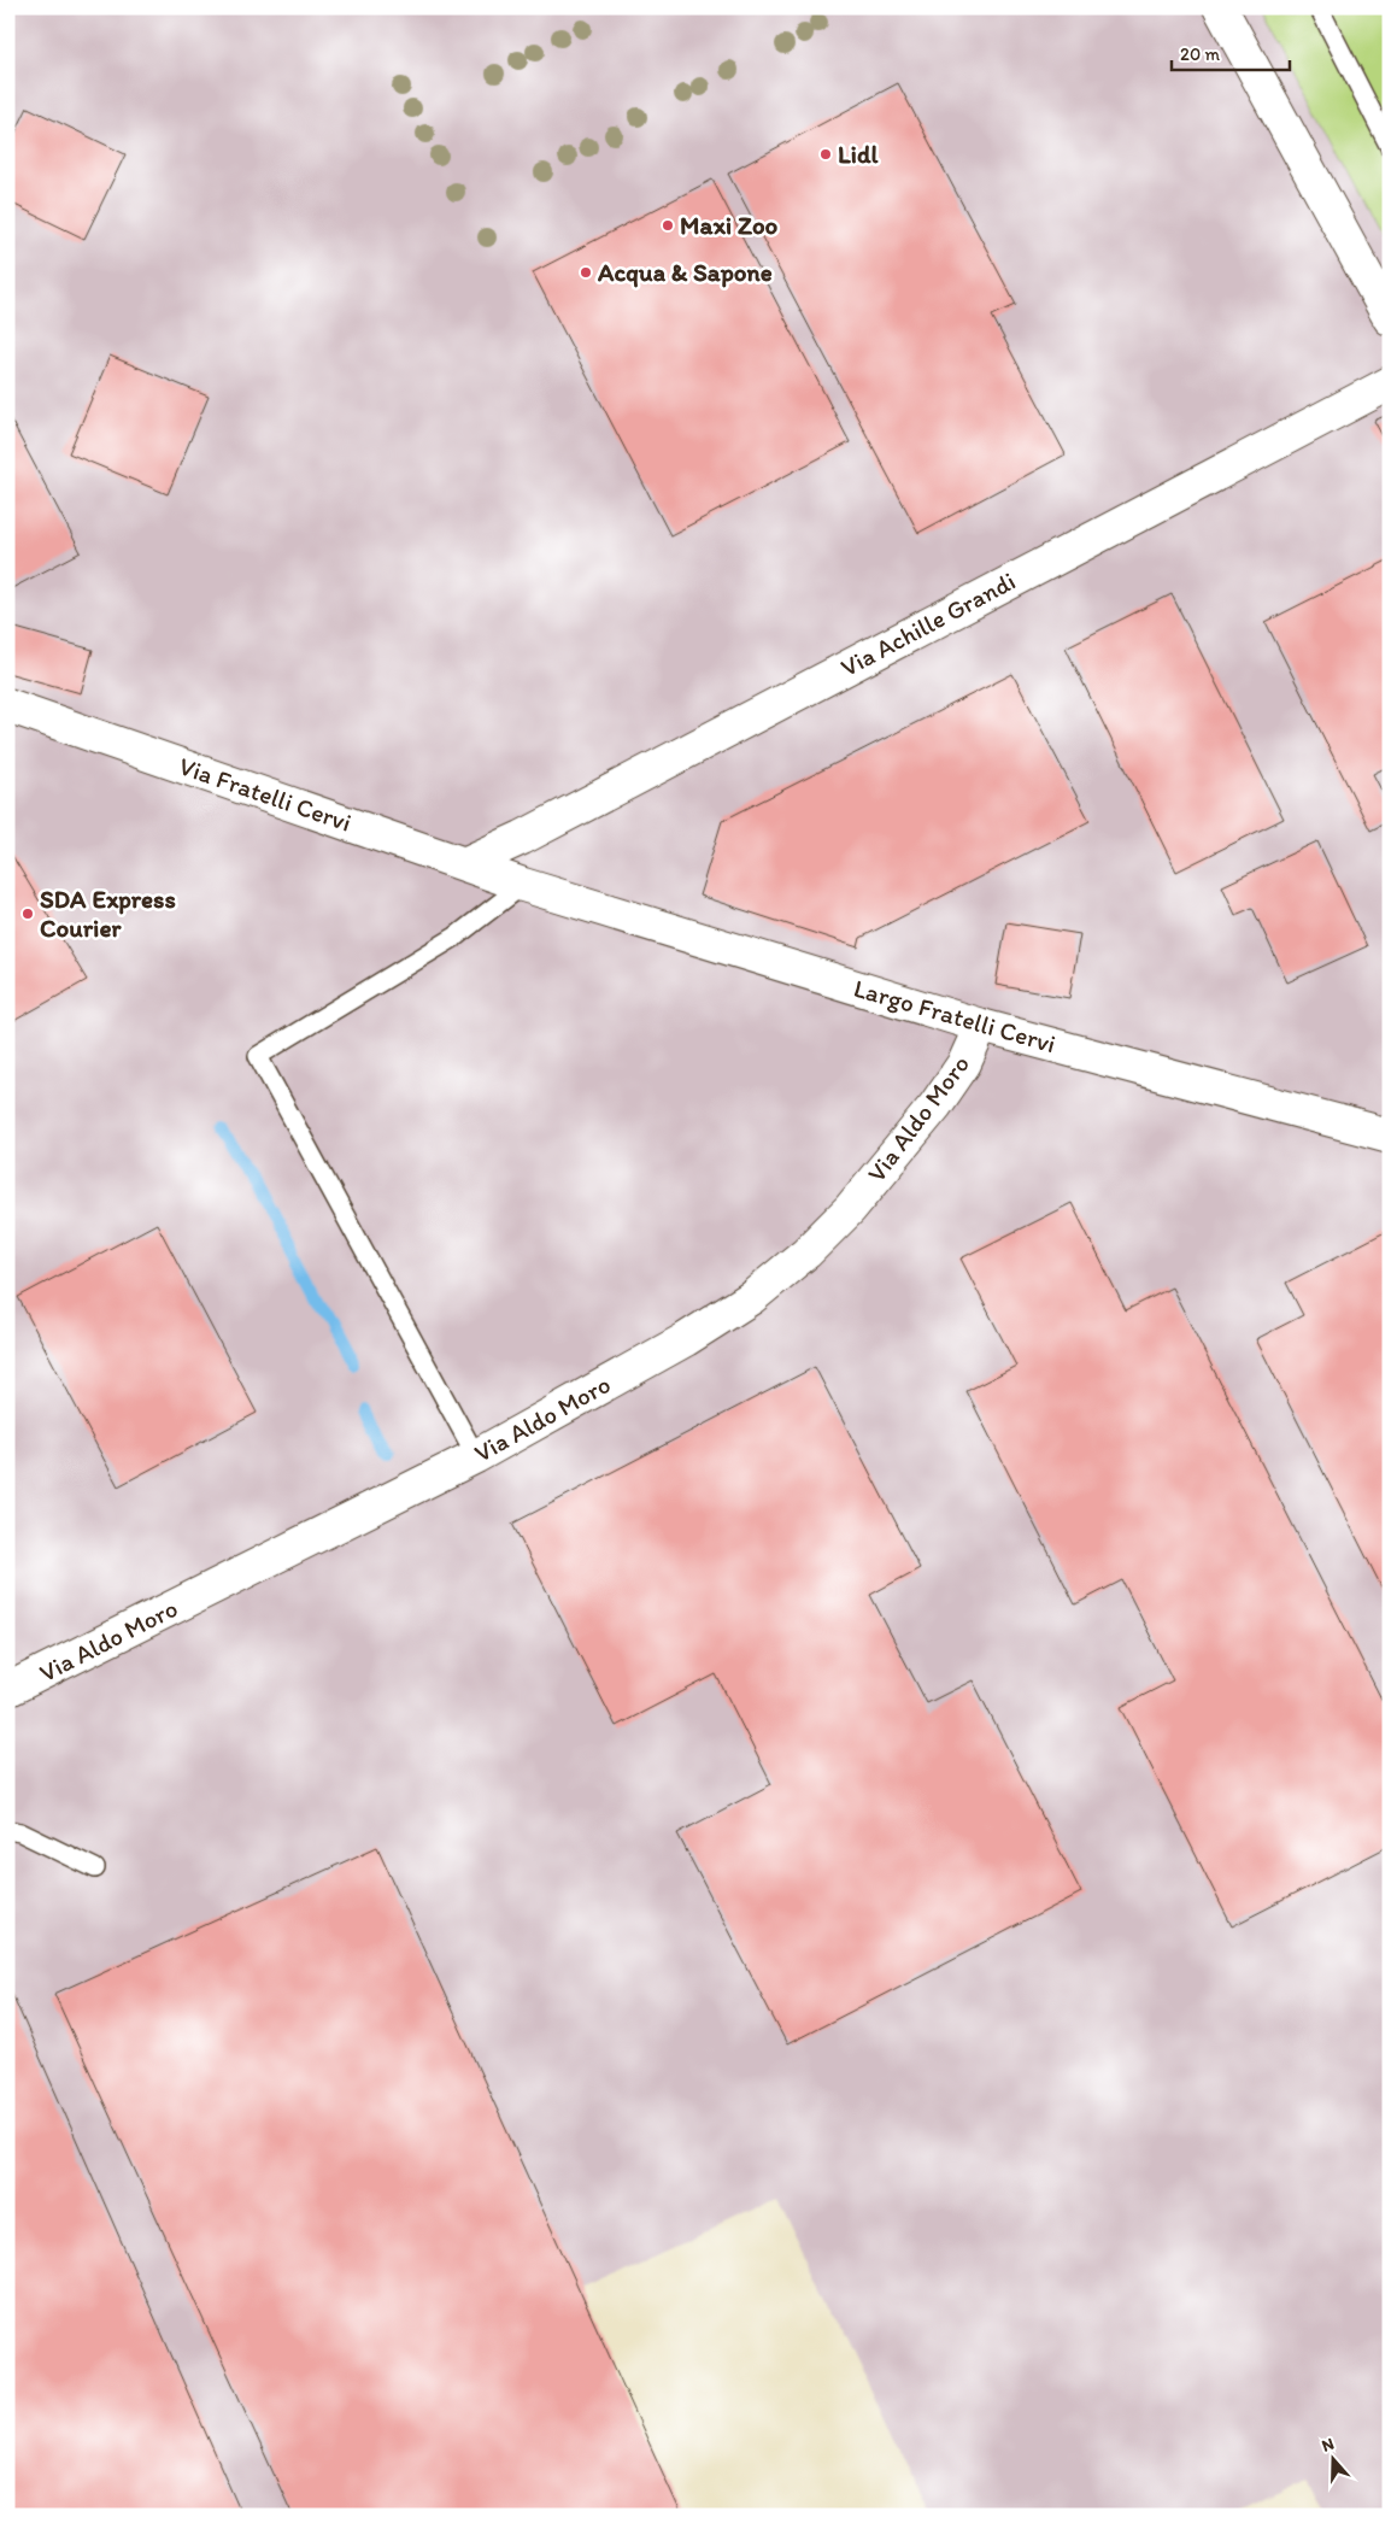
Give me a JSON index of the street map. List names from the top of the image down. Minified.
{"streets":{"street":["Via Achille Grandi","Via Fratelli Cervi","Largo Fratelli Cervi","Via Aldo Moro"]},"crossings":[["Via Achille Grandi","Via Fratelli Cervi"],["Via Fratelli Cervi","Largo Fratelli Cervi"],["Largo Fratelli Cervi","Via Aldo Moro"]],"places":["Lidl","Maxi Zoo","Acqua & Sapone","SDA Express Courier"],"scale_bar":"20 m","north":"top"}
